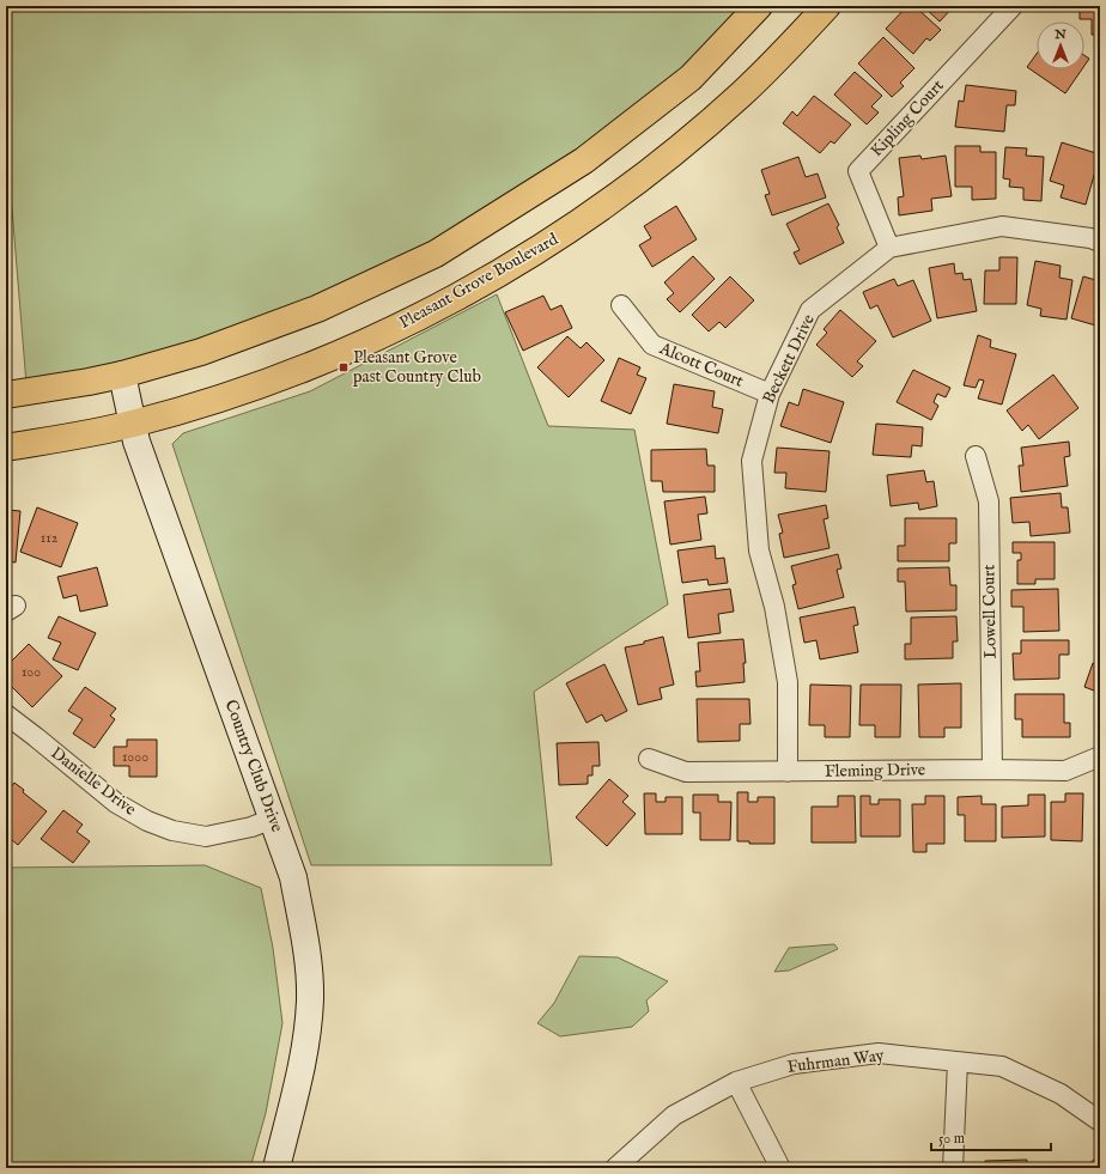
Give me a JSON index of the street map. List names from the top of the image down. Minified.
{"streets":{"main road":["Pleasant Grove Boulevard"],"street":["Kipling Court","Beckett Drive","Alcott Court","Lowell Court","Country Club Drive","Fleming Drive","Danielle Drive","Fuhrman Way"]},"crossings":[["Kipling Court","Beckett Drive"],["Pleasant Grove Boulevard","Country Club Drive"],["Beckett Drive","Alcott Court"],["Beckett Drive","Fleming Drive"],["Lowell Court","Fleming Drive"],["Country Club Drive","Danielle Drive"]],"places":{"transit":["Pleasant Grove past Country Club"]},"house_numbers":["112","100","1000"],"scale_bar":"50 m","north":"top"}
